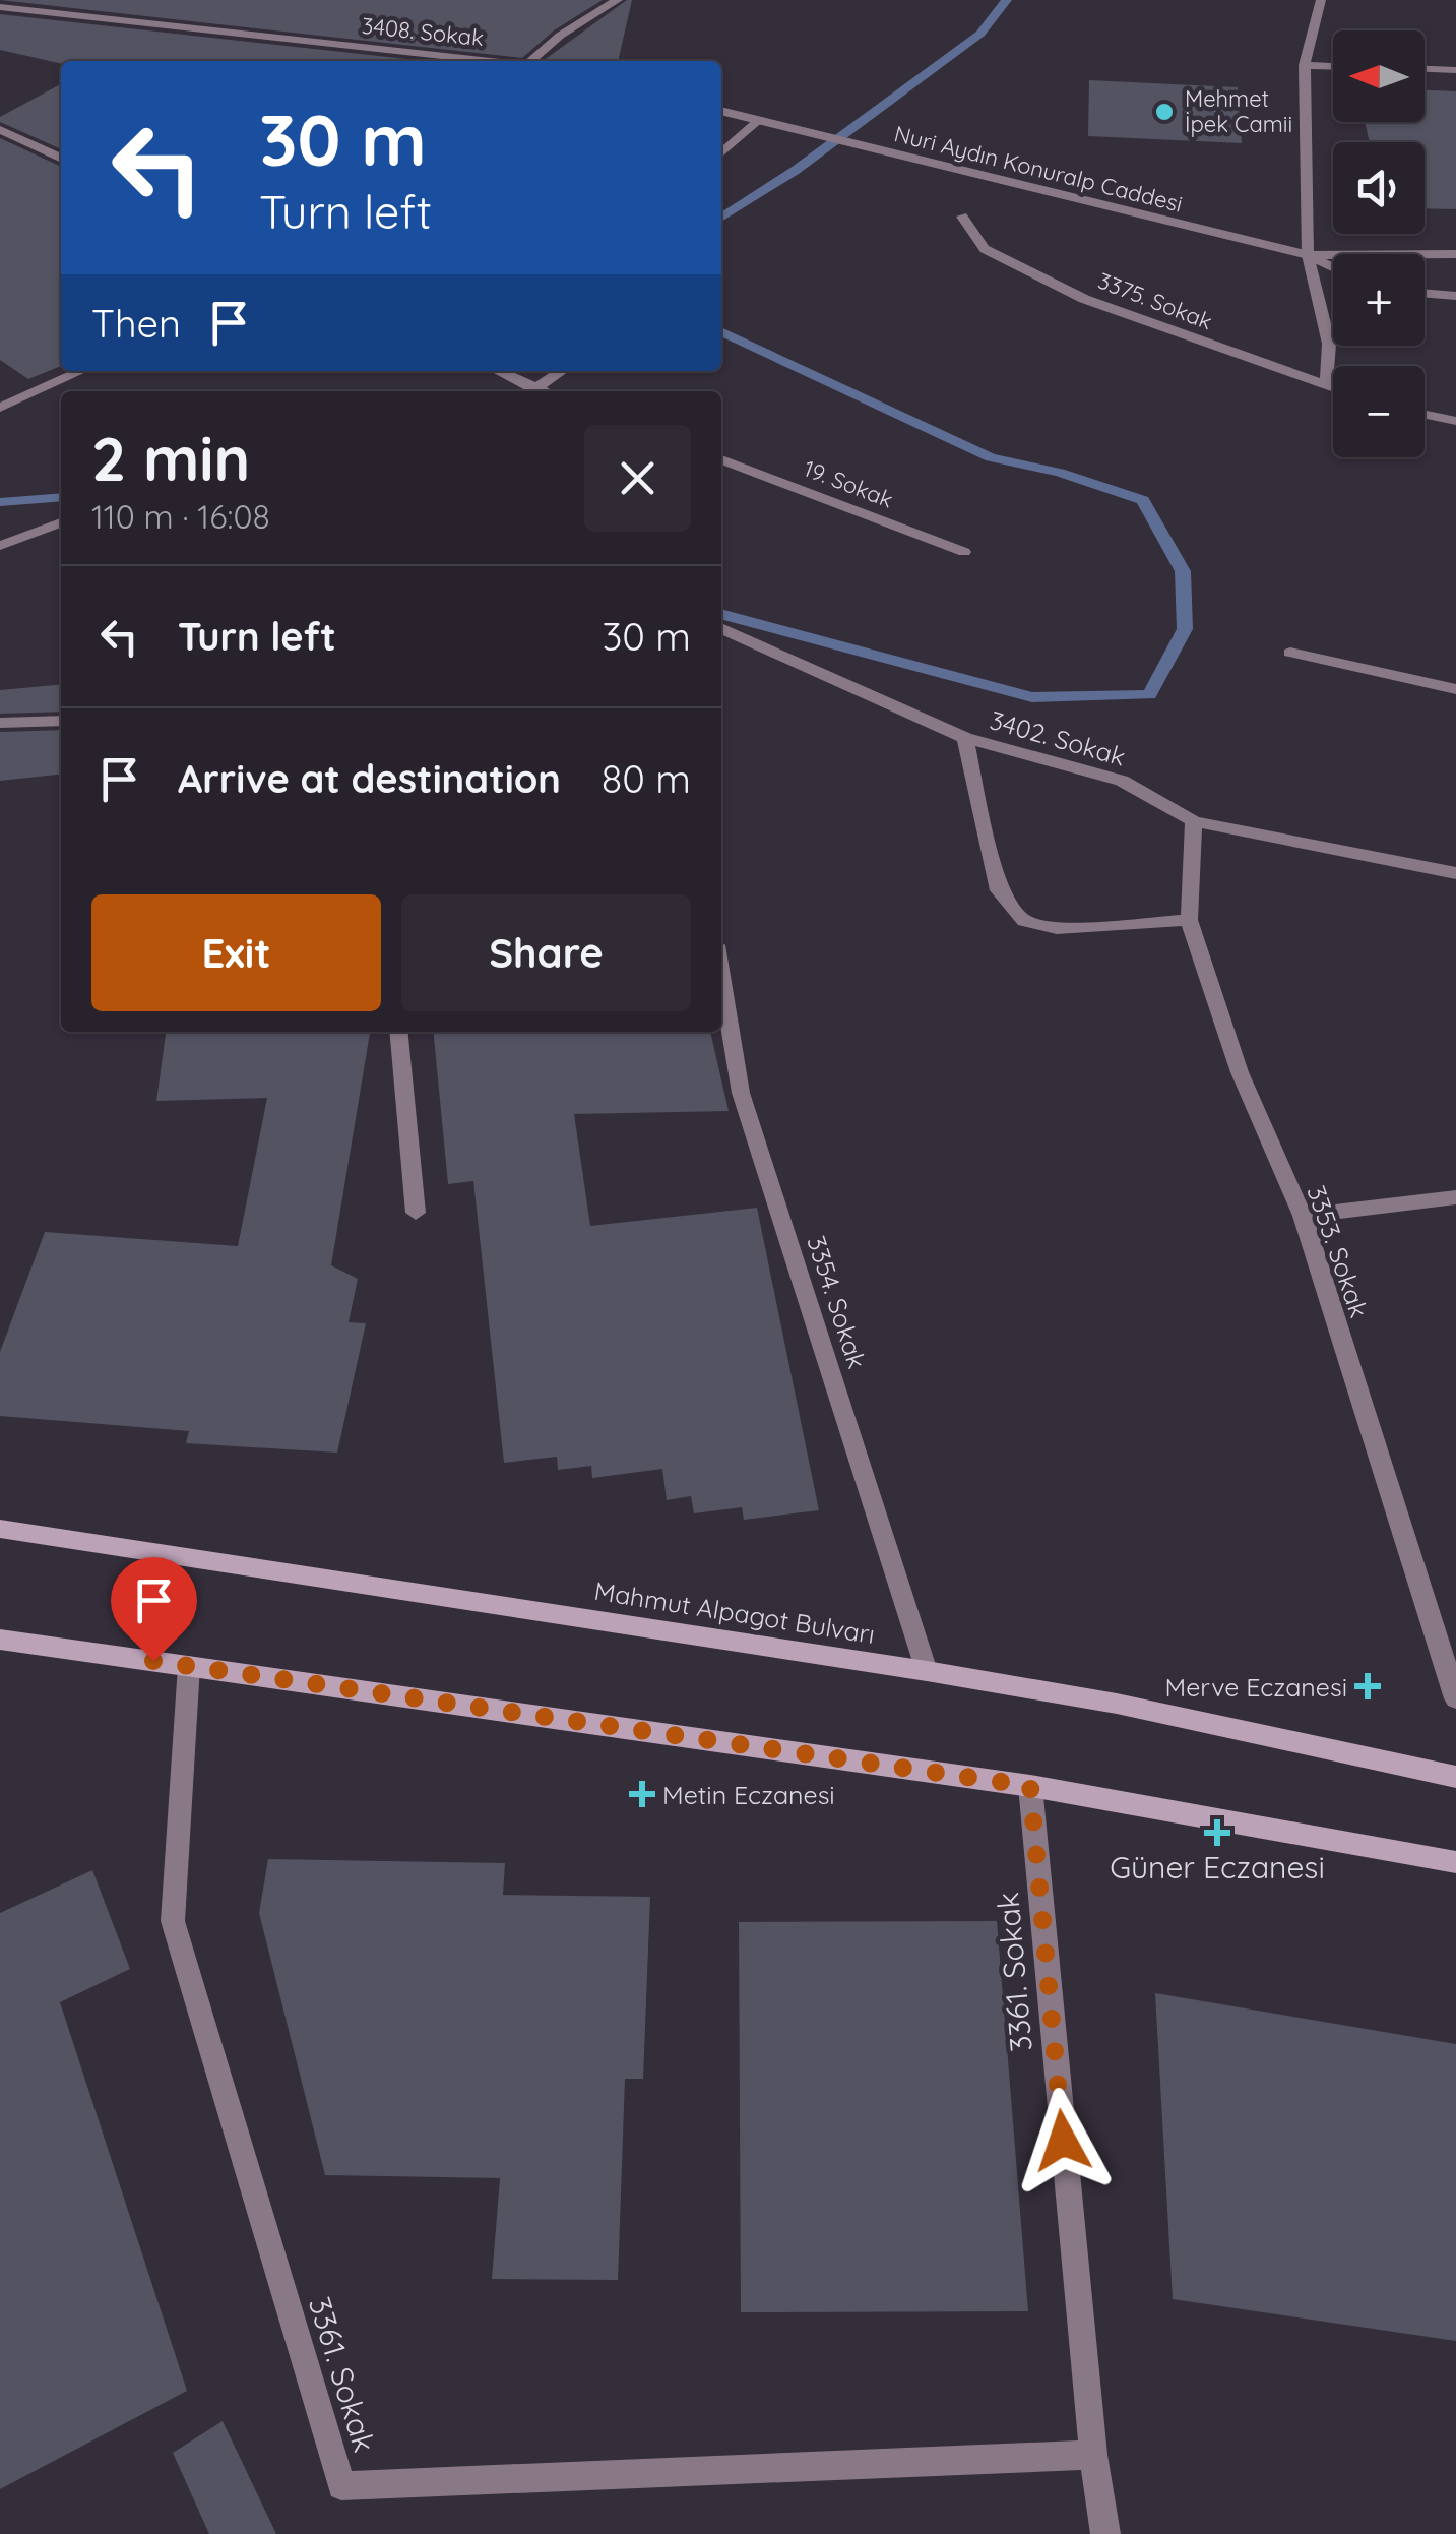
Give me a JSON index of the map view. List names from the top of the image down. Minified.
{"streets":{"main road":["Mahmut Alpagot Bulvarı"],"street":["3408. Sokak","Nuri Aydın Konuralp Caddesi","3375. Sokak","19. Sokak","3402. Sokak","3353. Sokak","3354. Sokak","3361. Sokak"]},"crossings":[["3402. Sokak","3353. Sokak"],["3354. Sokak","Mahmut Alpagot Bulvarı"]],"places":{"other":["Mehmet İpek Camii"],"health":["Merve Eczanesi","Metin Eczanesi","Güner Eczanesi"]},"north":"left","page":{"map_buttons":["+","−"],"turn":["30 m","Turn left"],"then":"Then","heading":["2 min","110 m · 16:08"],"list":[{"name":"Turn left","value":"30 m"},{"name":"Arrive at destination","value":"80 m"}],"buttons":["Exit","Share"]}}
